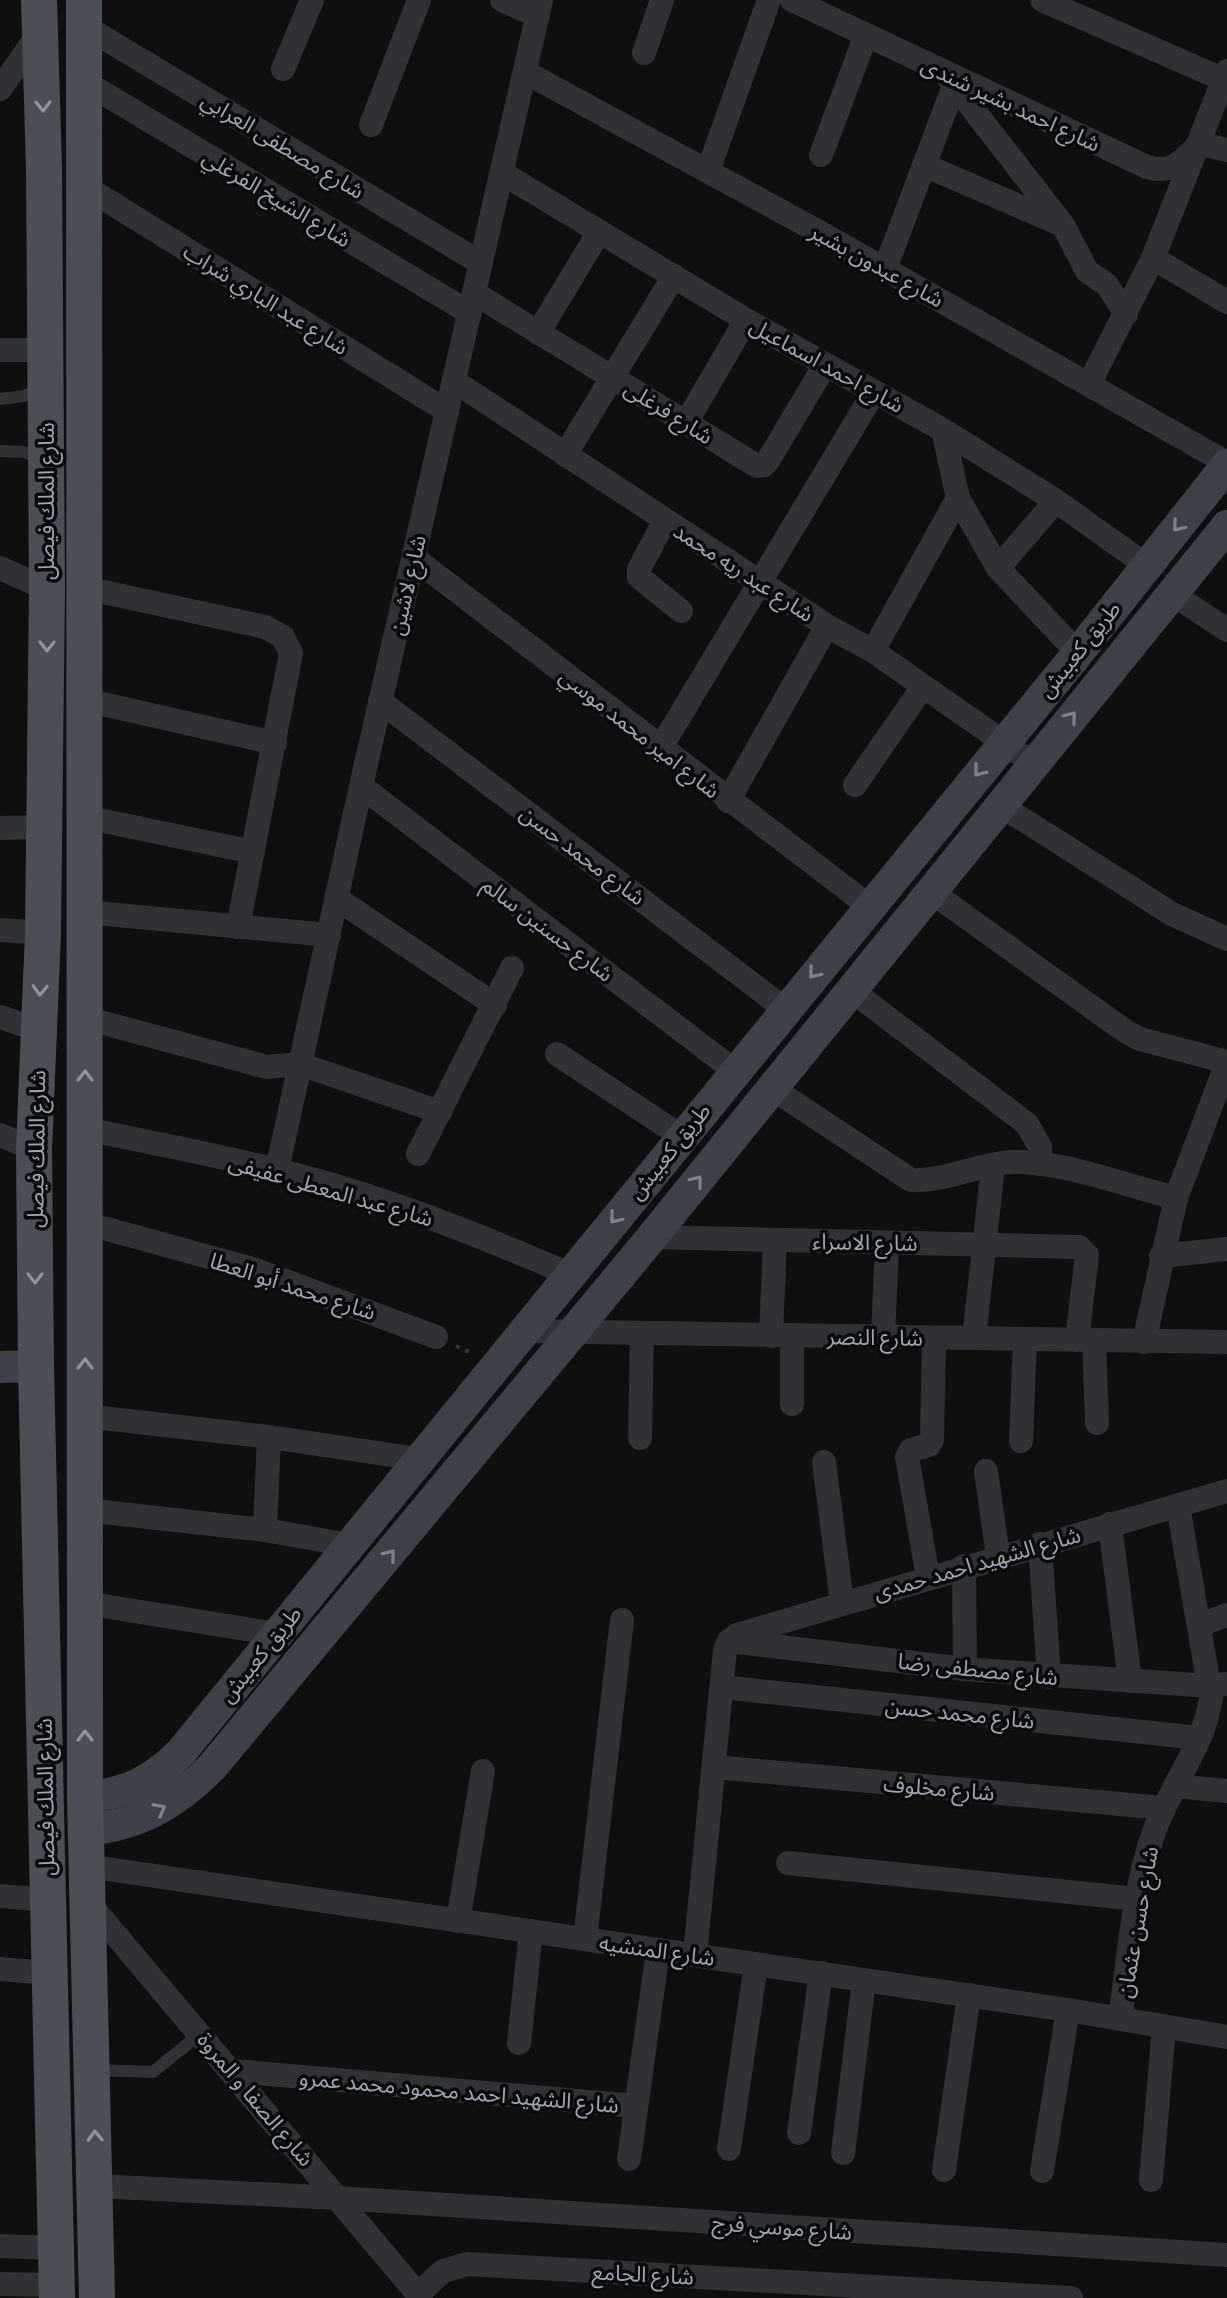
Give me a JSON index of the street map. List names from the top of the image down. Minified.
{"streets":{"main road":["شارع الملك فيصل"],"street":["شارع احمد بشير شندى","شارع مصطفى العرابي","شارع الشيخ الفرغلي","شارع عبدون بشير","شارع عبد الباري شراب","شارع احمد اسماعيل","شارع فرغلى","شارع عبد ريه محمد","شارع لاشين","طريق كعبيش","شارع امير محمد موسي","شارع محمد حسن","شارع حسنين سالم","شارع عبد المعطى عفيفى","شارع الاسراء","شارع محمد أبو العطا","شارع النصر","شارع الشهيد احمد حمدى","شارع مصطفى رضا","شارع مخلوف","شارع حسن عثمان","شارع المنشيه","شارع الشهيد احمد محمود محمد عمرو","شارع الصفا و المروة","شارع موسي فرج","شارع الجامع"]},"crossings":[["شارع مصطفى العرابي","شارع الملك فيصل"],["شارع مصطفى العرابي","شارع لاشين"],["شارع الشيخ الفرغلي","شارع فرغلى"],["شارع الشيخ الفرغلي","شارع الملك فيصل"],["شارع الشيخ الفرغلي","شارع لاشين"],["شارع عبدون بشير","شارع لاشين"],["شارع عبدون بشير","طريق كعبيش"],["شارع عبد الباري شراب","شارع الملك فيصل"],["شارع عبد الباري شراب","شارع لاشين"],["شارع احمد اسماعيل","شارع فرغلى"],["شارع احمد اسماعيل","شارع لاشين"],["شارع احمد اسماعيل","طريق كعبيش"],["شارع فرغلى","شارع لاشين"],["شارع الملك فيصل","طريق كعبيش"],["شارع الملك فيصل","شارع عبد المعطى عفيفى"],["شارع الملك فيصل","شارع محمد أبو العطا"],["شارع الملك فيصل","شارع المنشيه"],["شارع الملك فيصل","شارع الصفا و المروة"],["شارع الملك فيصل","شارع موسي فرج"],["شارع عبد ريه محمد","شارع لاشين"],["شارع عبد ريه محمد","طريق كعبيش"],["شارع لاشين","شارع امير محمد موسي"],["شارع لاشين","شارع محمد حسن"],["شارع لاشين","شارع حسنين سالم"],["شارع لاشين","شارع عبد المعطى عفيفى"],["طريق كعبيش","شارع امير محمد موسي"],["طريق كعبيش","شارع محمد حسن"],["طريق كعبيش","شارع حسنين سالم"],["طريق كعبيش","شارع عبد المعطى عفيفى"],["طريق كعبيش","شارع الاسراء"],["طريق كعبيش","شارع النصر"],["شارع محمد حسن","شارع حسن عثمان"],["شارع الاسراء","شارع النصر"],["شارع الشهيد احمد حمدى","شارع مصطفى رضا"],["شارع الشهيد احمد حمدى","شارع حسن عثمان"],["شارع مصطفى رضا","شارع حسن عثمان"],["شارع مخلوف","شارع حسن عثمان"],["شارع حسن عثمان","شارع المنشيه"],["شارع المنشيه","شارع الصفا و المروة"],["شارع الشهيد احمد محمود محمد عمرو","شارع الصفا و المروة"],["شارع الصفا و المروة","شارع موسي فرج"],["شارع الصفا و المروة","شارع الجامع"]]}
